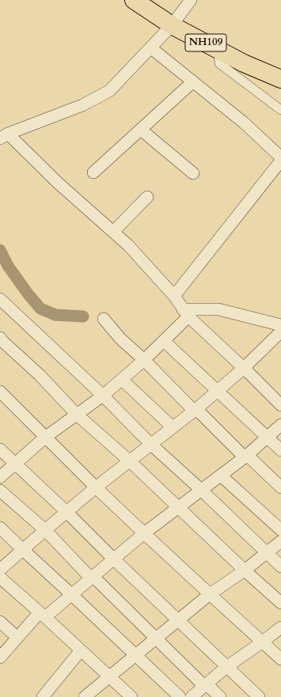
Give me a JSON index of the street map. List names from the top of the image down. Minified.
{"streets":{"highway":["NH109"]}}
